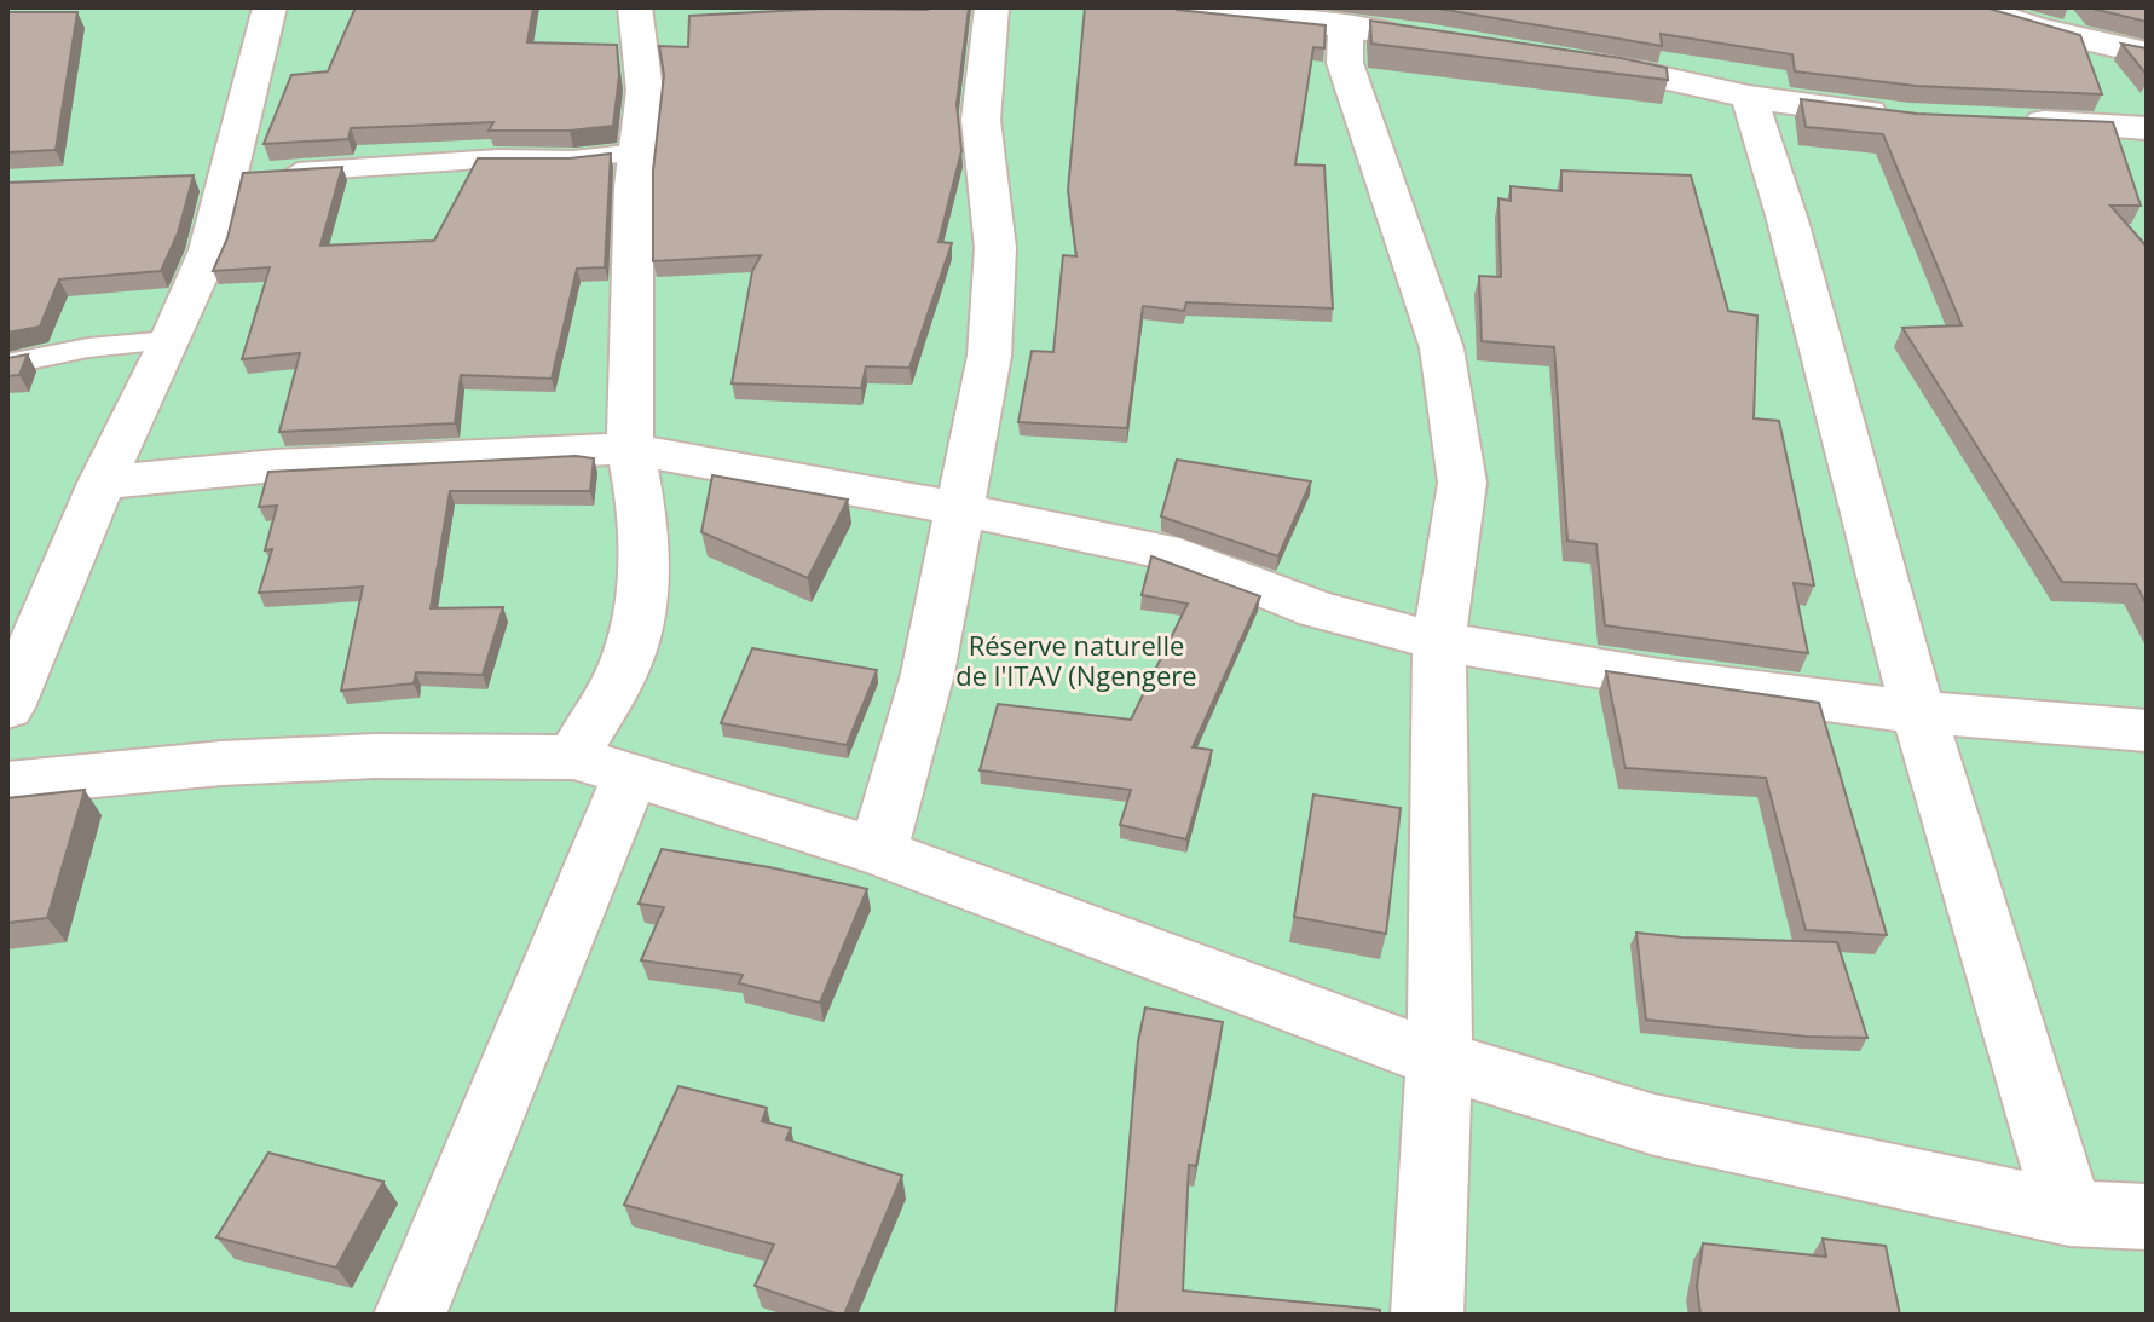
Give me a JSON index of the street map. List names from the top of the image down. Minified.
{"parks":["Réserve naturelle de l'ITAV (Ngengere"]}
